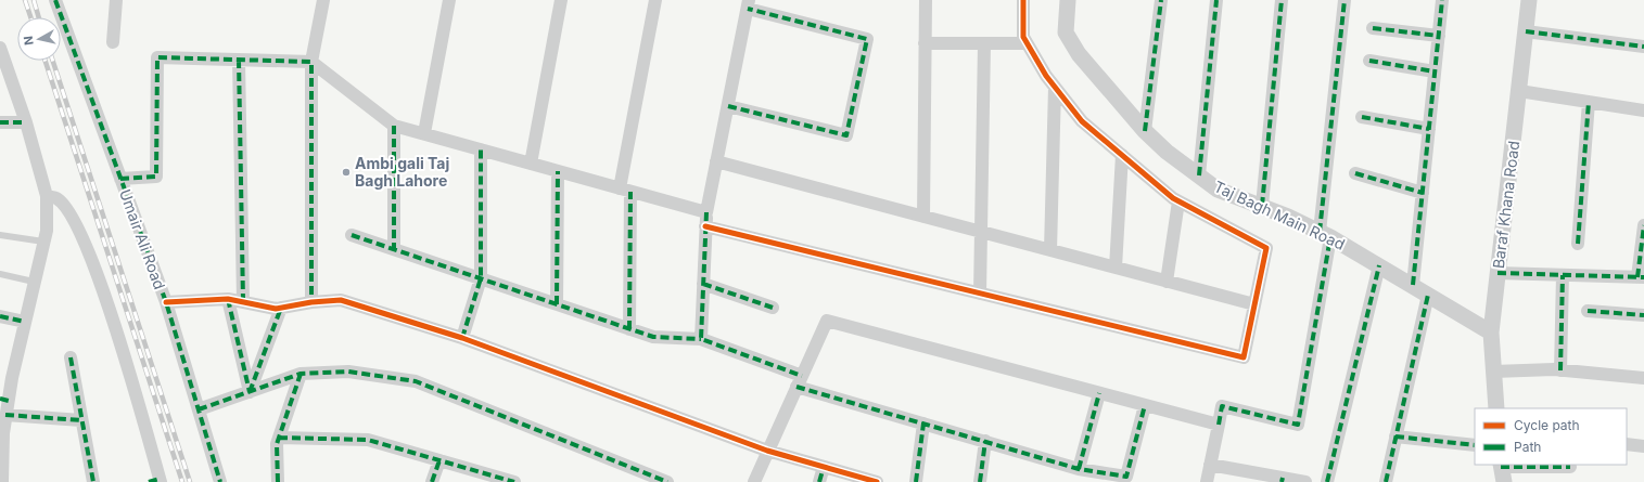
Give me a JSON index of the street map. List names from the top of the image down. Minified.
{"streets":{"street":["Baraf Khana Road","Taj Bagh Main Road","Umair Ali Road"]},"crossings":[["Baraf Khana Road","Taj Bagh Main Road"]],"places":["Ambi gali Taj Bagh Lahore"],"legend":["Cycle path","Path"],"north":"left"}
